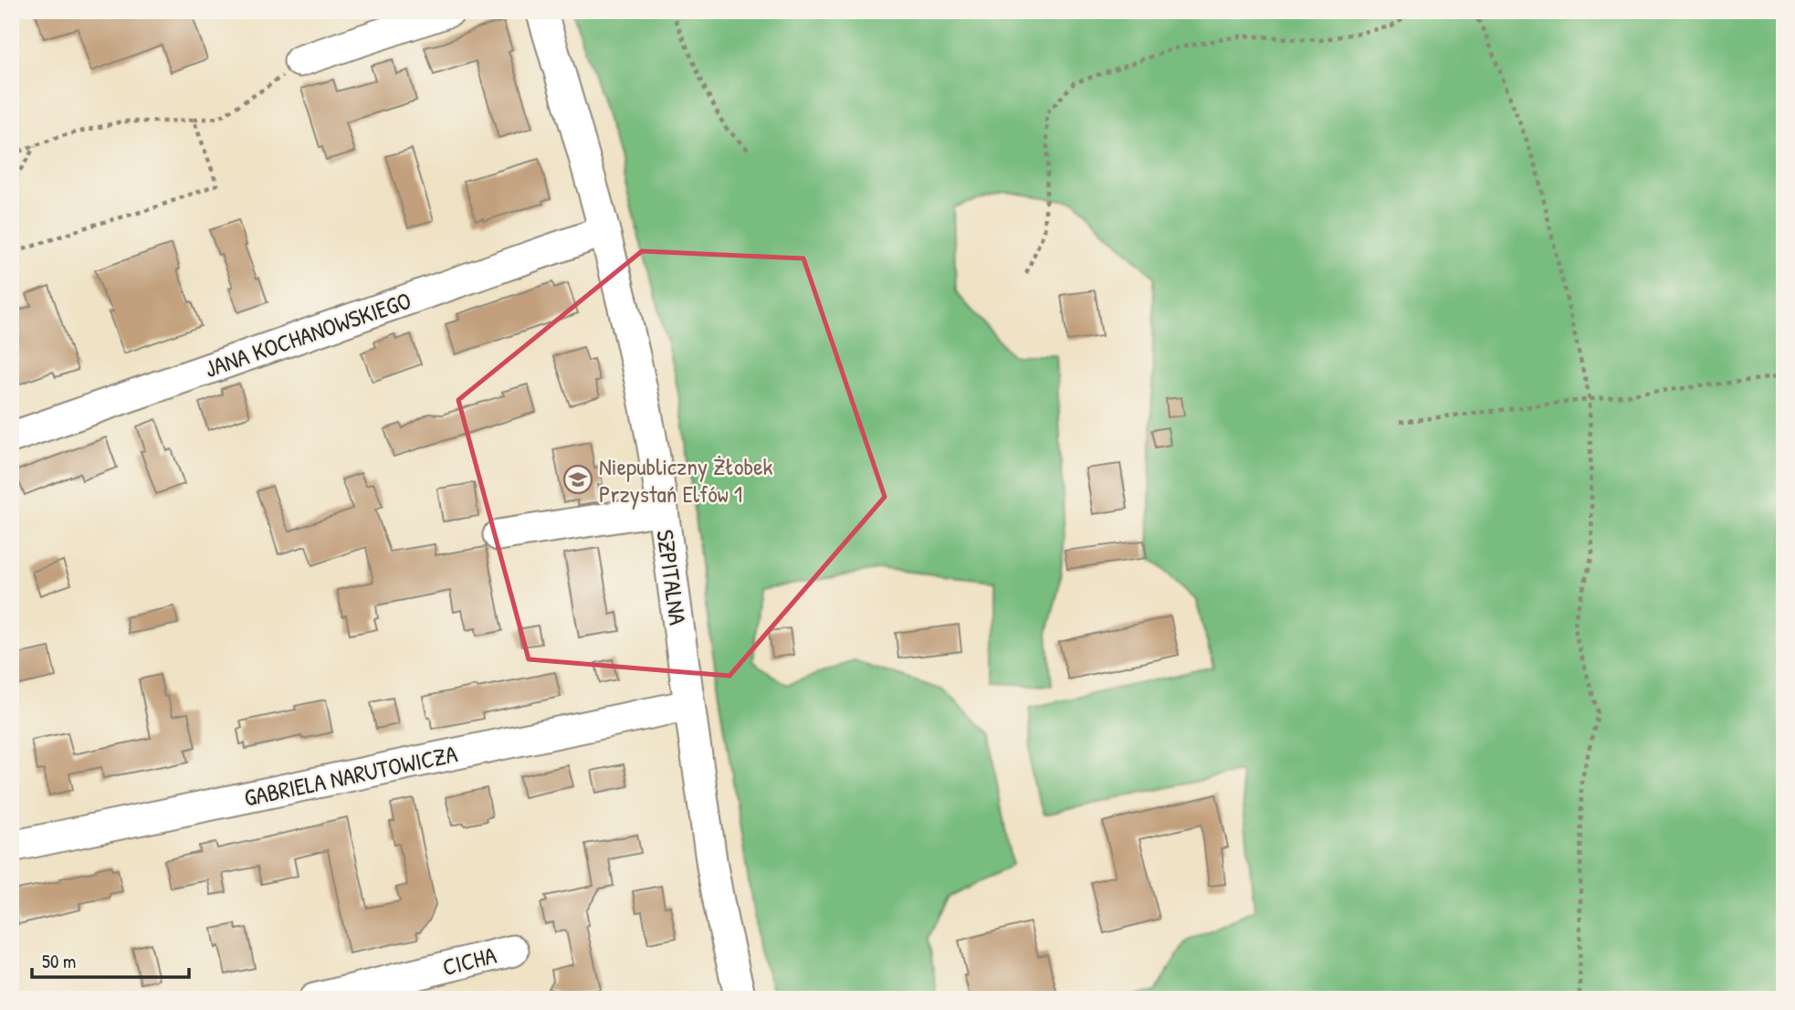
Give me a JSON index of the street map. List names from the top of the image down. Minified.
{"streets":{"street":["JANA KOCHANOWSKIEGO","SZPITALNA","GABRIELA NARUTOWICZA","CICHA"]},"crossings":[["JANA KOCHANOWSKIEGO","SZPITALNA"],["SZPITALNA","GABRIELA NARUTOWICZA"]],"places":{"school or university":["Niepubliczny Żłobek Przystań Elfów 1"]},"scale_bar":"50 m"}
